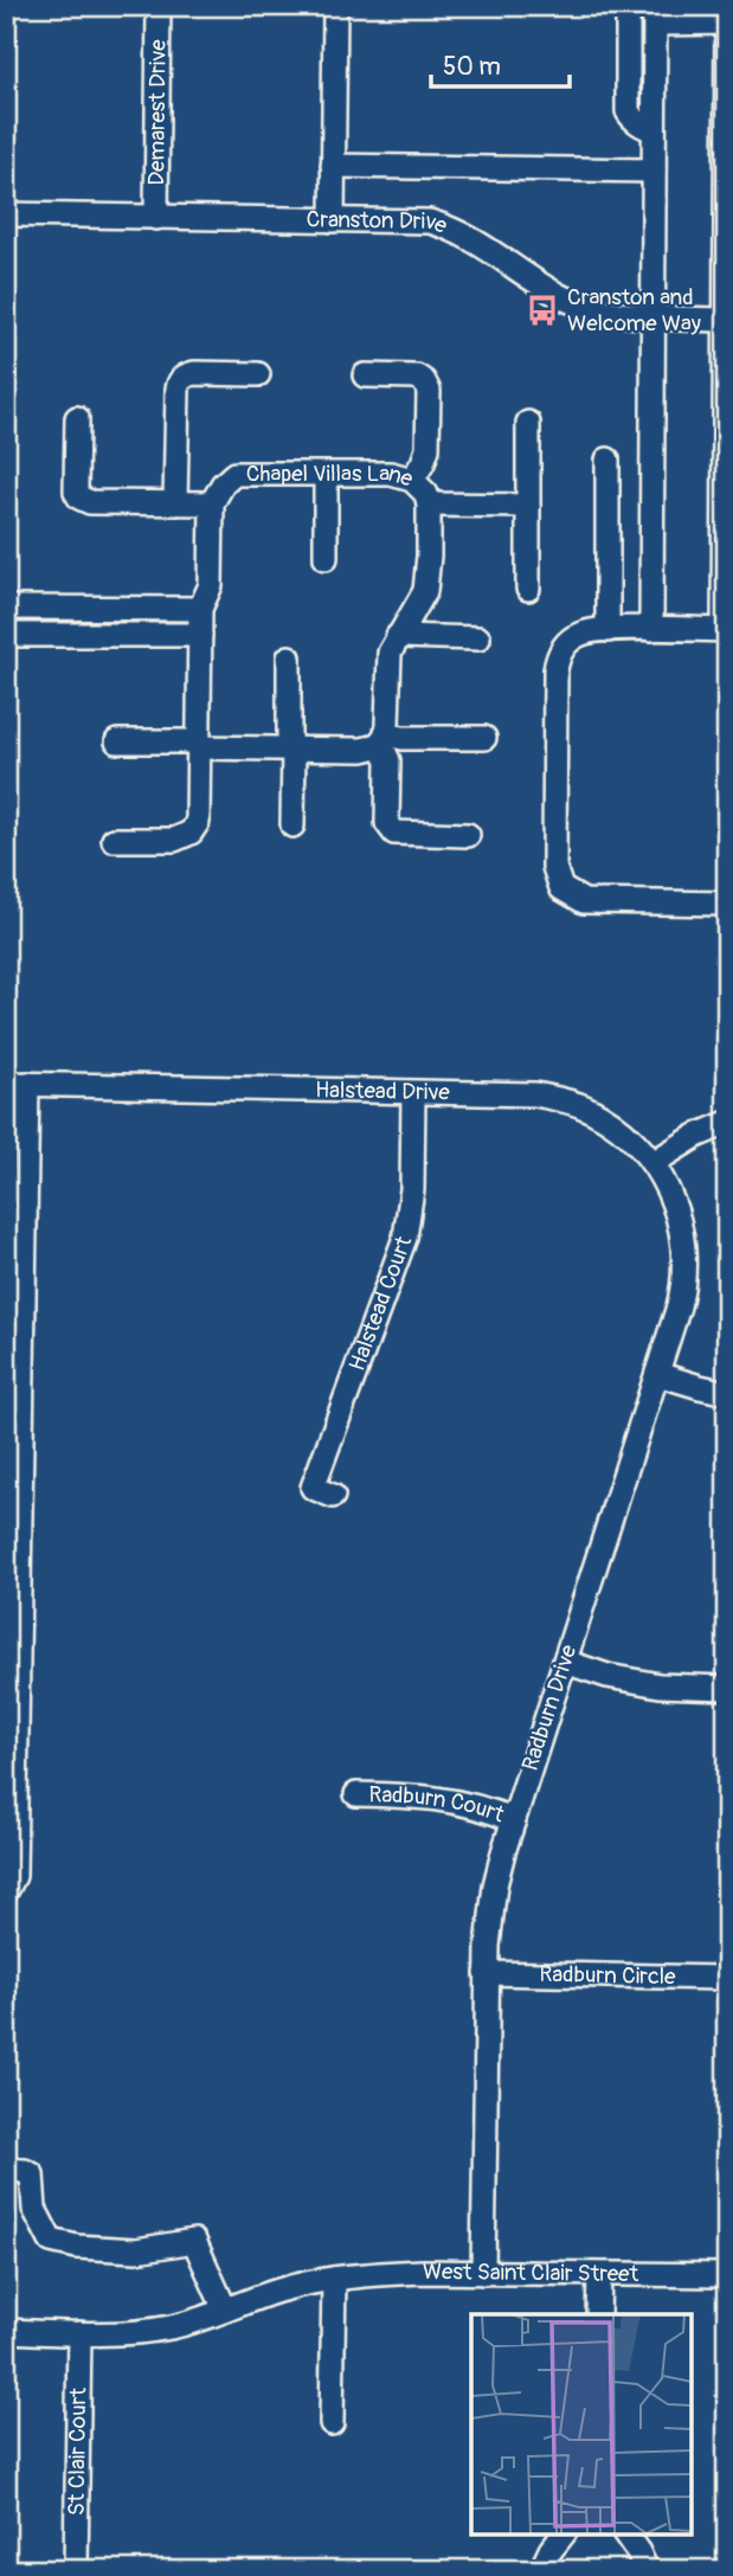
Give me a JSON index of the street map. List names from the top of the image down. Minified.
{"streets":{"street":["Demarest Drive","Cranston Drive","Chapel Villas Lane","Halstead Drive","Halstead Court","Radburn Drive","Radburn Court","Radburn Circle","West Saint Clair Street","St Clair Court"]},"crossings":[["Demarest Drive","Cranston Drive"],["Halstead Drive","Halstead Court"],["Halstead Drive","Radburn Drive"],["Radburn Drive","Radburn Court"],["Radburn Drive","Radburn Circle"],["Radburn Drive","West Saint Clair Street"],["West Saint Clair Street","St Clair Court"]],"places":{"bus stop":["Cranston and Welcome Way"]},"scale_bar":"50 m"}
